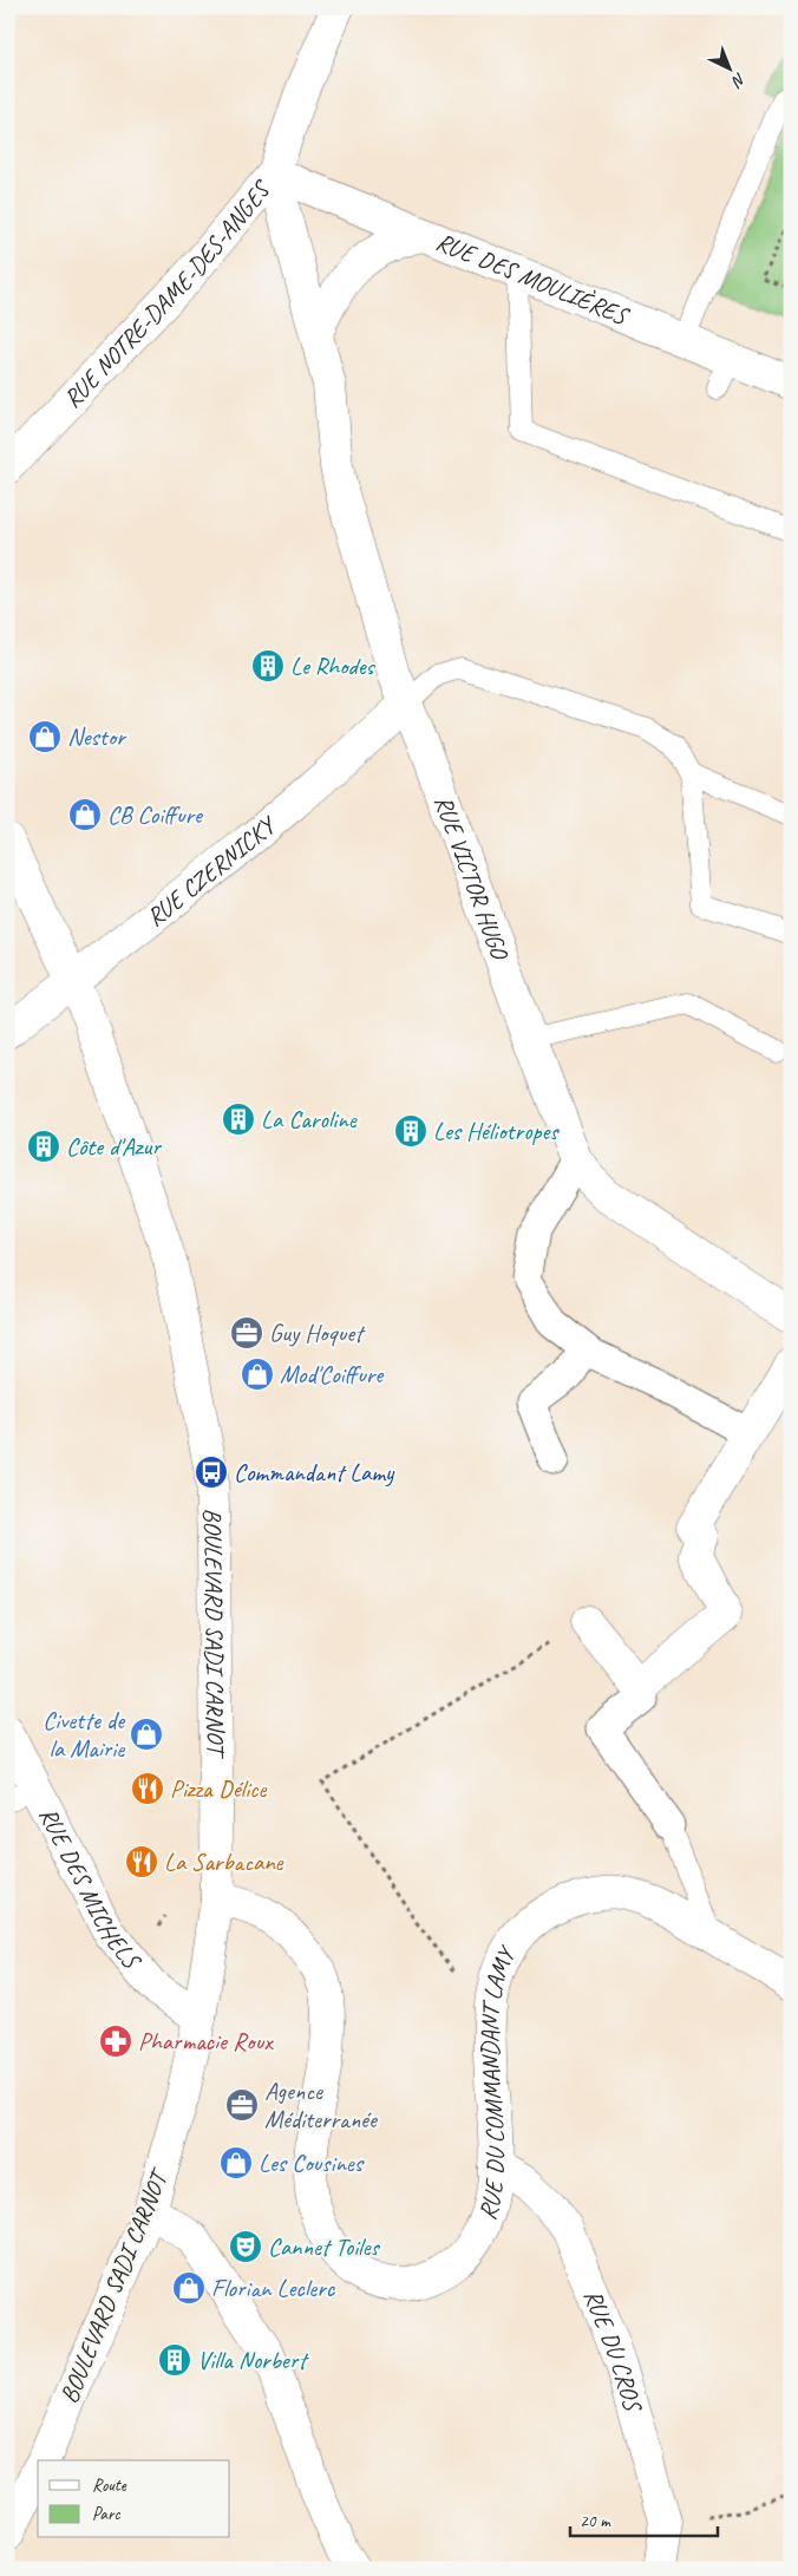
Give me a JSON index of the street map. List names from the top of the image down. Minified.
{"streets":{"street":["RUE DES MOULIÈRES","RUE NOTRE-DAME-DES-ANGES","RUE CZERNICKY","RUE VICTOR HUGO","BOULEVARD SADI CARNOT","RUE DES MICHELS","RUE DU COMMANDANT LAMY","RUE DU CROS"]},"crossings":[["RUE DES MOULIÈRES","RUE NOTRE-DAME-DES-ANGES"],["RUE DES MOULIÈRES","RUE VICTOR HUGO"],["RUE NOTRE-DAME-DES-ANGES","RUE VICTOR HUGO"],["RUE CZERNICKY","RUE VICTOR HUGO"],["RUE CZERNICKY","BOULEVARD SADI CARNOT"],["BOULEVARD SADI CARNOT","RUE DES MICHELS"],["BOULEVARD SADI CARNOT","RUE DU COMMANDANT LAMY"],["RUE DU COMMANDANT LAMY","RUE DU CROS"]],"places":{"building":["Le Rhodes","La Caroline","Les Héliotropes","Côte d'Azur","Villa Norbert"],"shop":["Nestor","CB Coiffure","Mod'Coiffure","Civette de la Mairie","Les Cousines","Florian Leclerc"],"office":["Guy Hoquet","Agence Méditerranée"],"bus stop":["Commandant Lamy"],"restaurant":["Pizza Délice","La Sarbacane"],"pharmacy":["Pharmacie Roux"],"theatre":["Cannet Toiles"]},"legend":["Route","Parc"],"scale_bar":"20 m","north":"bottom right"}
